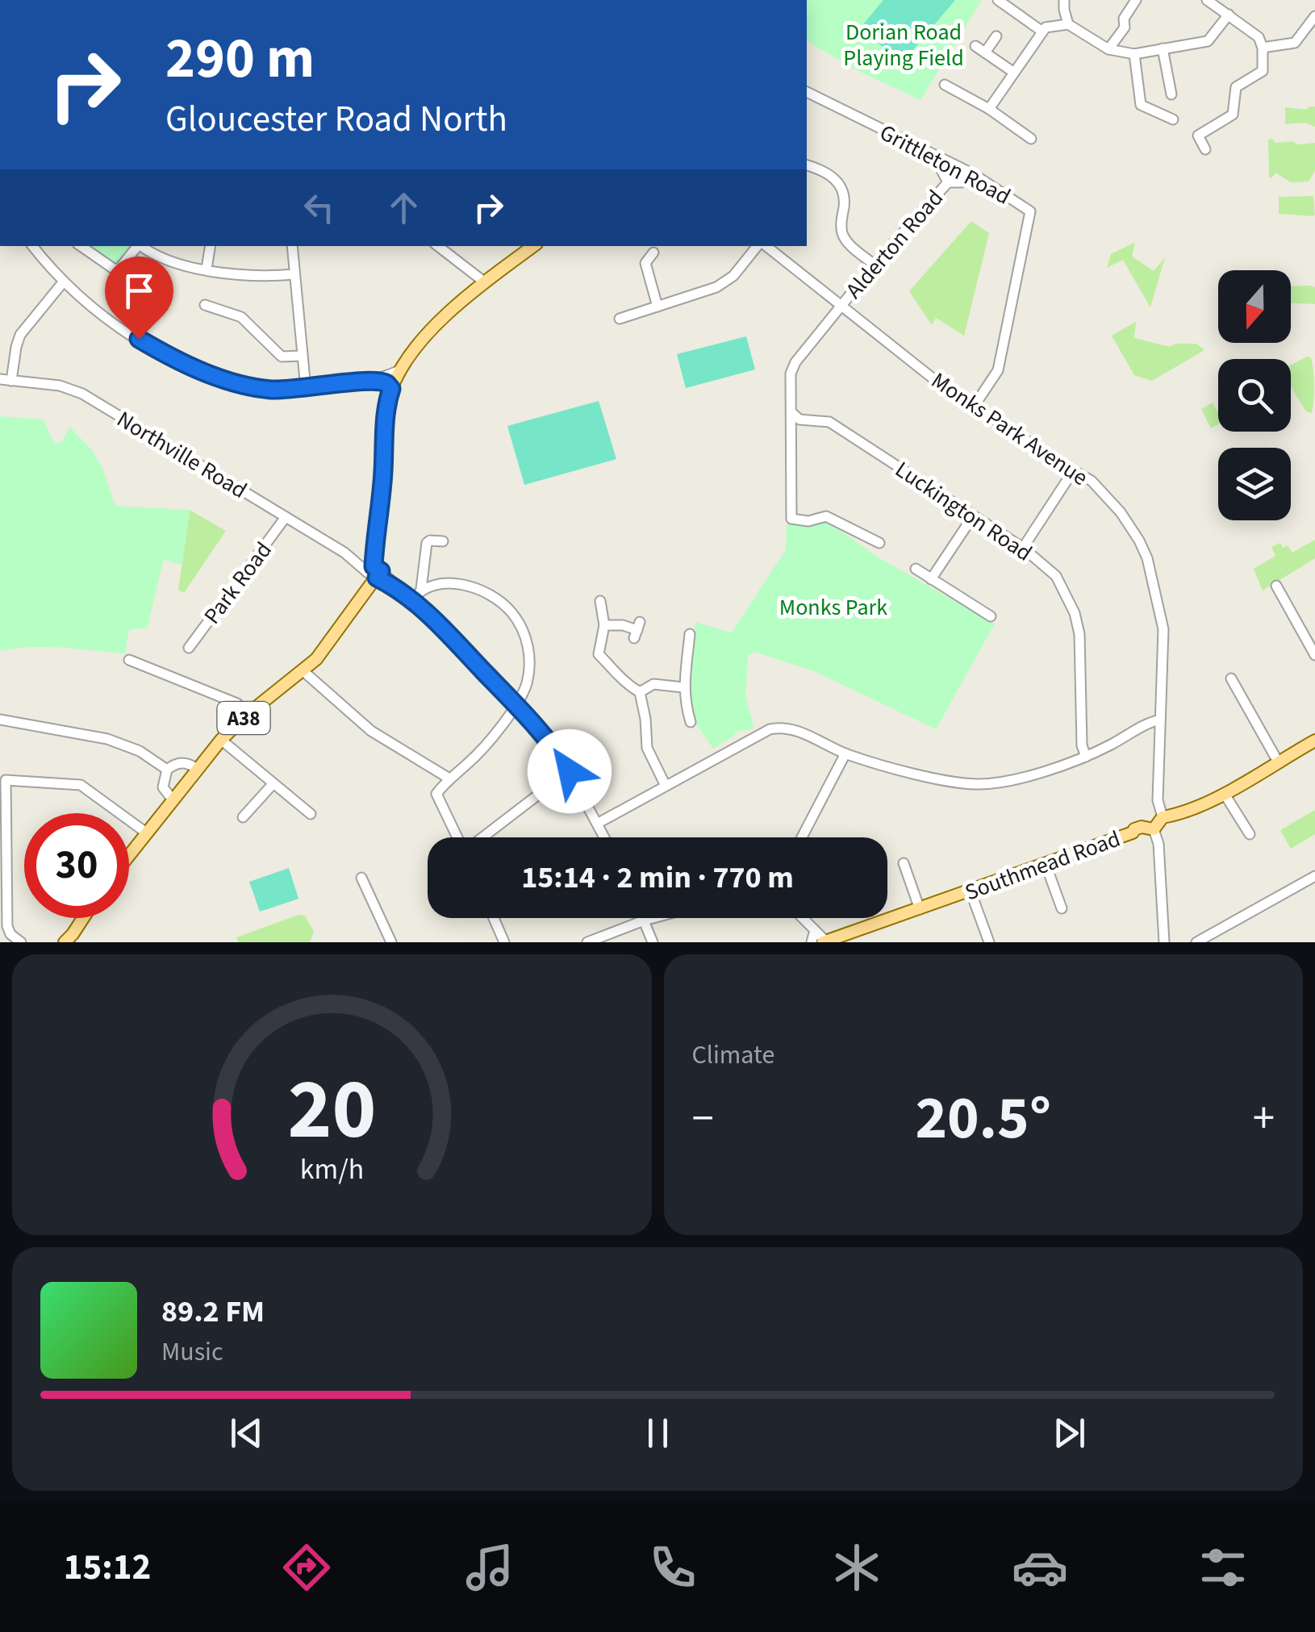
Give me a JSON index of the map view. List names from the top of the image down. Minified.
{"streets":{"main road":["A38","Southmead Road"],"street":["Grittleton Road","Alderton Road","Monks Park Avenue","Northville Road","Luckington Road","Park Road"]},"crossings":[["Grittleton Road","Alderton Road"],["Grittleton Road","Monks Park Avenue"],["Alderton Road","Monks Park Avenue"],["Alderton Road","Luckington Road"],["Northville Road","Park Road"],["Northville Road","A38"]],"parks":["Dorian Road Playing Field","Monks Park"],"north":"bottom","page":{"turn":["290 m","Gloucester Road North"],"limit":"30","trip":"15:14 · 2 min · 770 m","tile":"Climate","heat":["−","20.5°","+"],"song":["89.2 FM","Music"],"tabs":"15:12","gauge":["20","km/h"]}}
